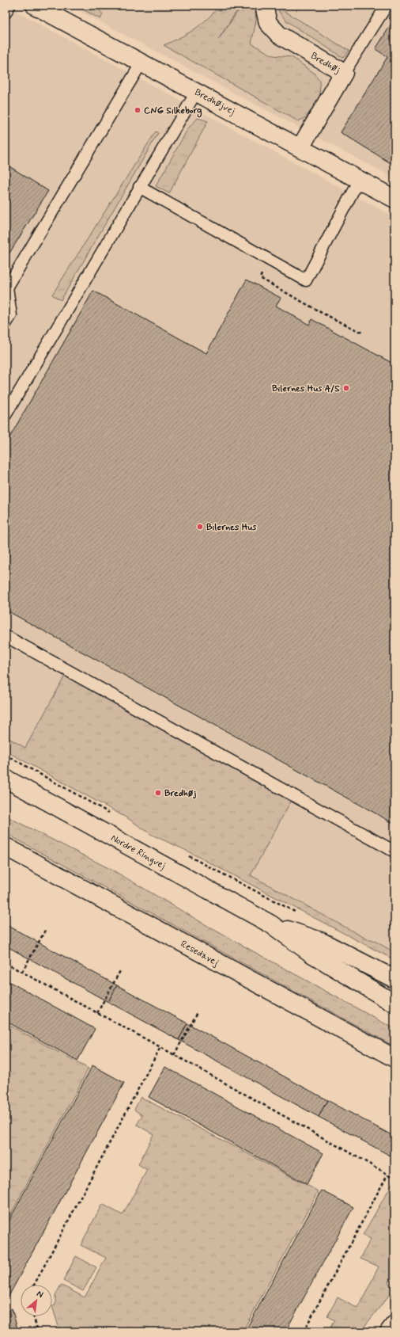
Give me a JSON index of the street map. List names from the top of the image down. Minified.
{"streets":{"street":["Bredhøj","Bredhøjvej","Nordre Ringvej","Resedavej"]},"crossings":[["Bredhøj","Bredhøjvej"]],"places":["CNG Silkeborg","Bilernes Hus A/S","Bilernes Hus","Bredhøj"],"north":"top right"}
